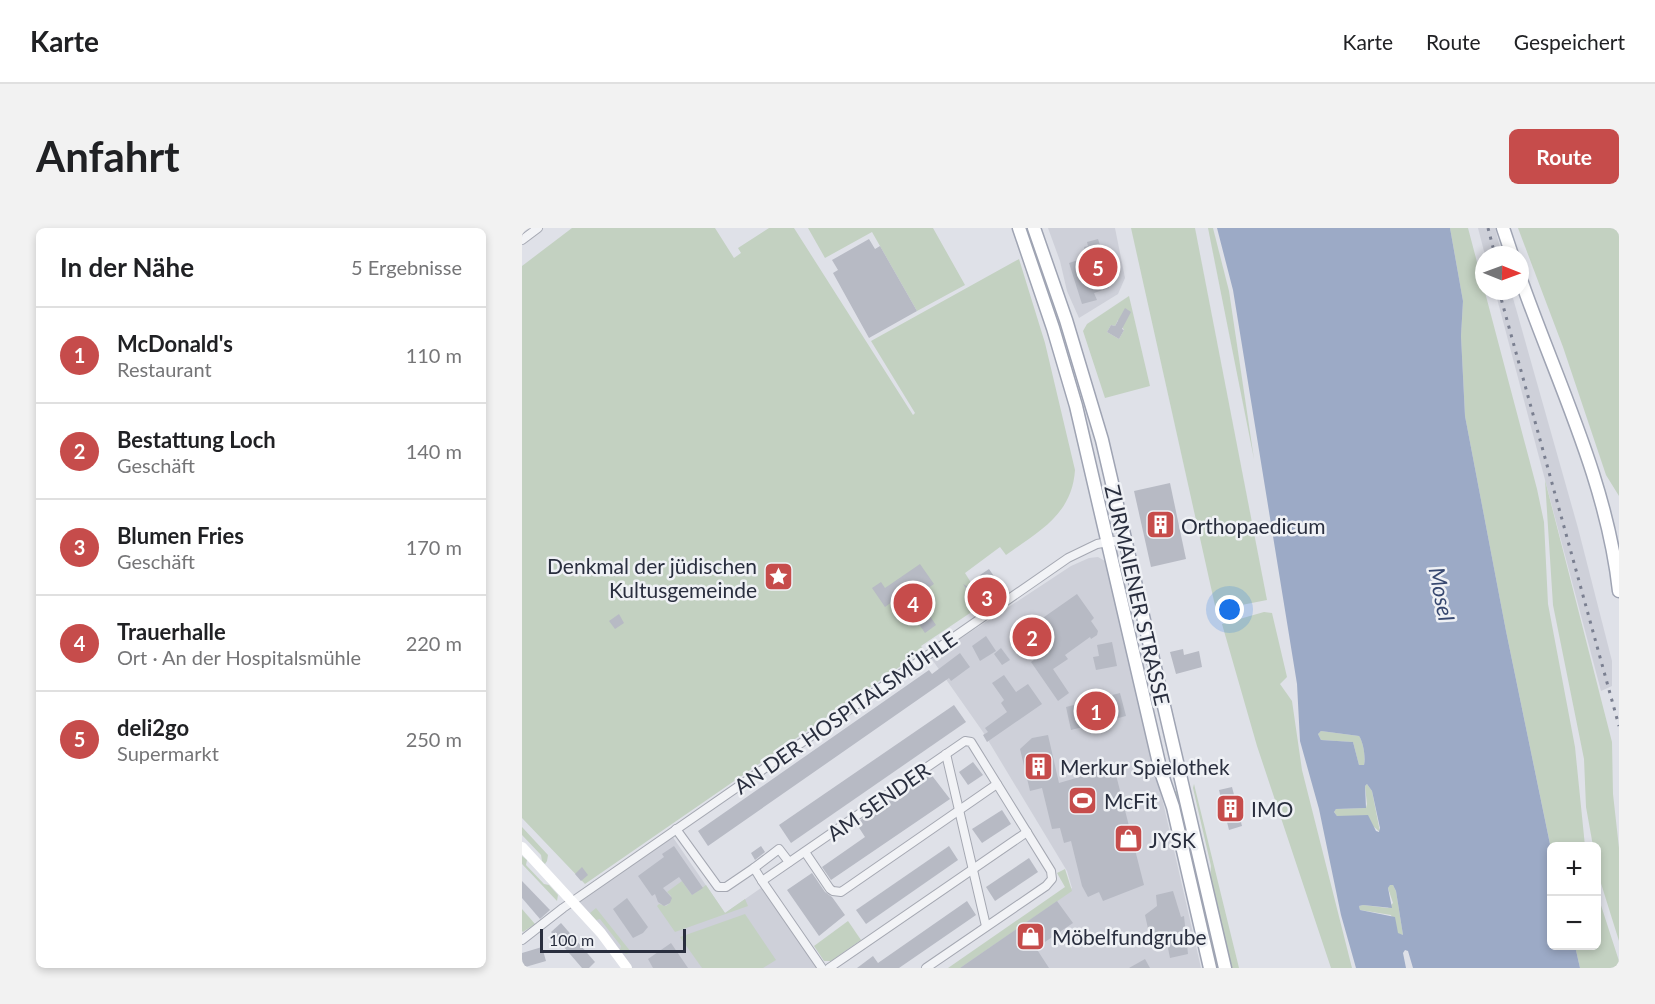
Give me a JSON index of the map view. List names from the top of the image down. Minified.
{"streets":{"main road":["ZURMAIENER STRASSE"],"street":["AN DER HOSPITALSMÜHLE","AM SENDER"]},"crossings":[["ZURMAIENER STRASSE","AN DER HOSPITALSMÜHLE"]],"water":["Mosel"],"places":{"building":["Orthopaedicum","Merkur Spielothek","IMO"],"place":["Denkmal der jüdischen Kultusgemeinde"],"sports":["McFit"],"shop":["JYSK","Möbelfundgrube"]},"scale_bar":"100 m","north":"right","page":{"header":"Karte","nav":["Karte","Route","Gespeichert"],"buttons":"Route","title":"Anfahrt","heading":["In der Nähe","5 Ergebnisse"],"pins":["5","3","4","2","1"],"list":[{"mark":"1","name":"McDonald's","note":"Restaurant","value":"110 m"},{"mark":"2","name":"Bestattung Loch","note":"Geschäft","value":"140 m"},{"mark":"3","name":"Blumen Fries","note":"Geschäft","value":"170 m"},{"mark":"4","name":"Trauerhalle","note":"Ort · An der Hospitalsmühle","value":"220 m"},{"mark":"5","name":"deli2go","note":"Supermarkt","value":"250 m"}],"map_buttons":["+","−"],"scale":"100 m"}}
